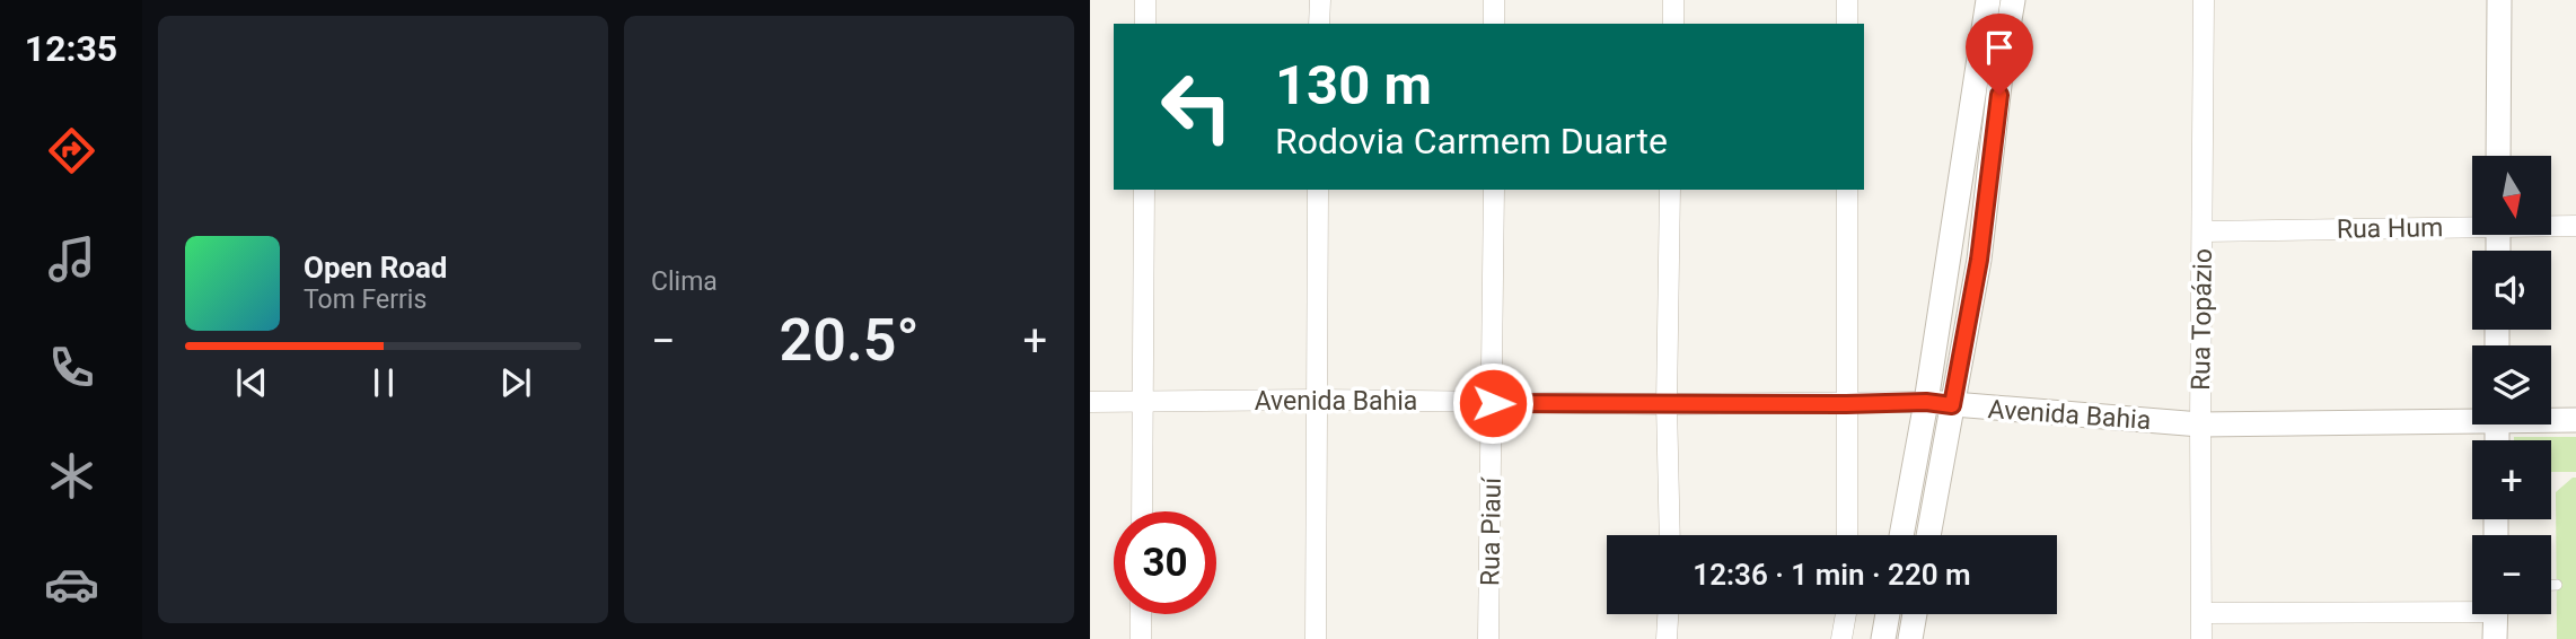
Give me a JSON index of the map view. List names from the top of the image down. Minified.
{"streets":{"street":["Rua Hum","Rua Topázio","Avenida Bahia","Rua Piauí"]},"crossings":[["Rua Hum","Rua Topázio"],["Rua Topázio","Avenida Bahia"],["Avenida Bahia","Rua Piauí"]],"north":"bottom","page":{"tabs":"12:35","tile":"Clima","turn":["130 m","Rodovia Carmem Duarte"],"map_buttons":["+","−"],"song":["Open Road","Tom Ferris"],"heat":["−","20.5°","+"],"limit":"30","trip":"12:36 · 1 min · 220 m"}}
